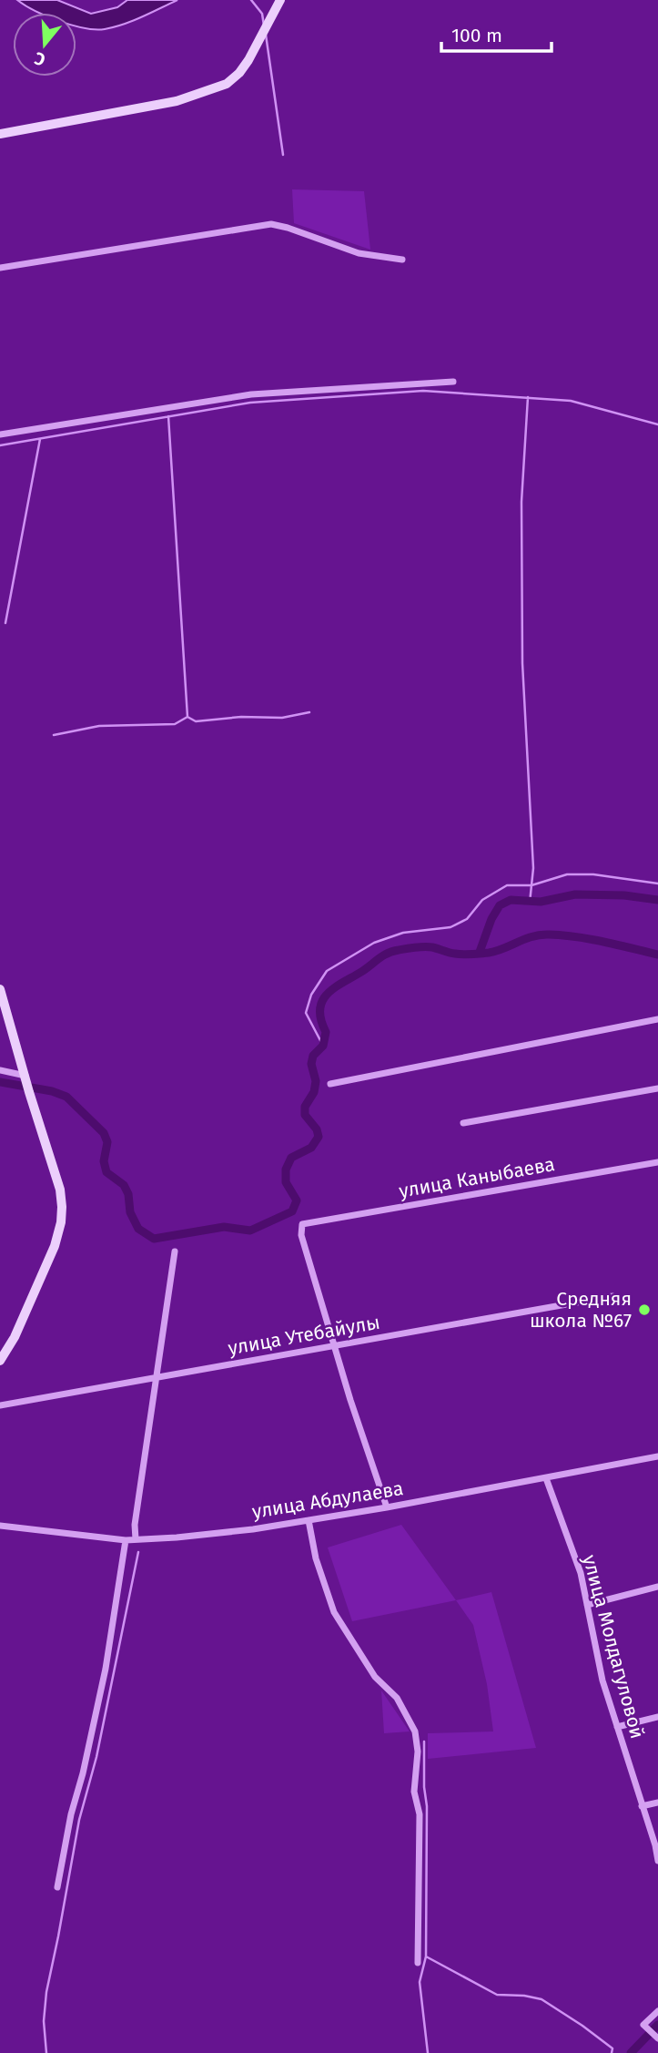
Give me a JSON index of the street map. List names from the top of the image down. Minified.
{"streets":{"street":["улица Каныбаева","улица Утебайулы","улица Абдулаева","улица Молдагуловой"]},"crossings":[["улица Каныбаева","улица Утебайулы"],["улица Абдулаева","улица Молдагуловой"]],"places":["Средняя школа №67"],"scale_bar":"100 m","north":"bottom"}
